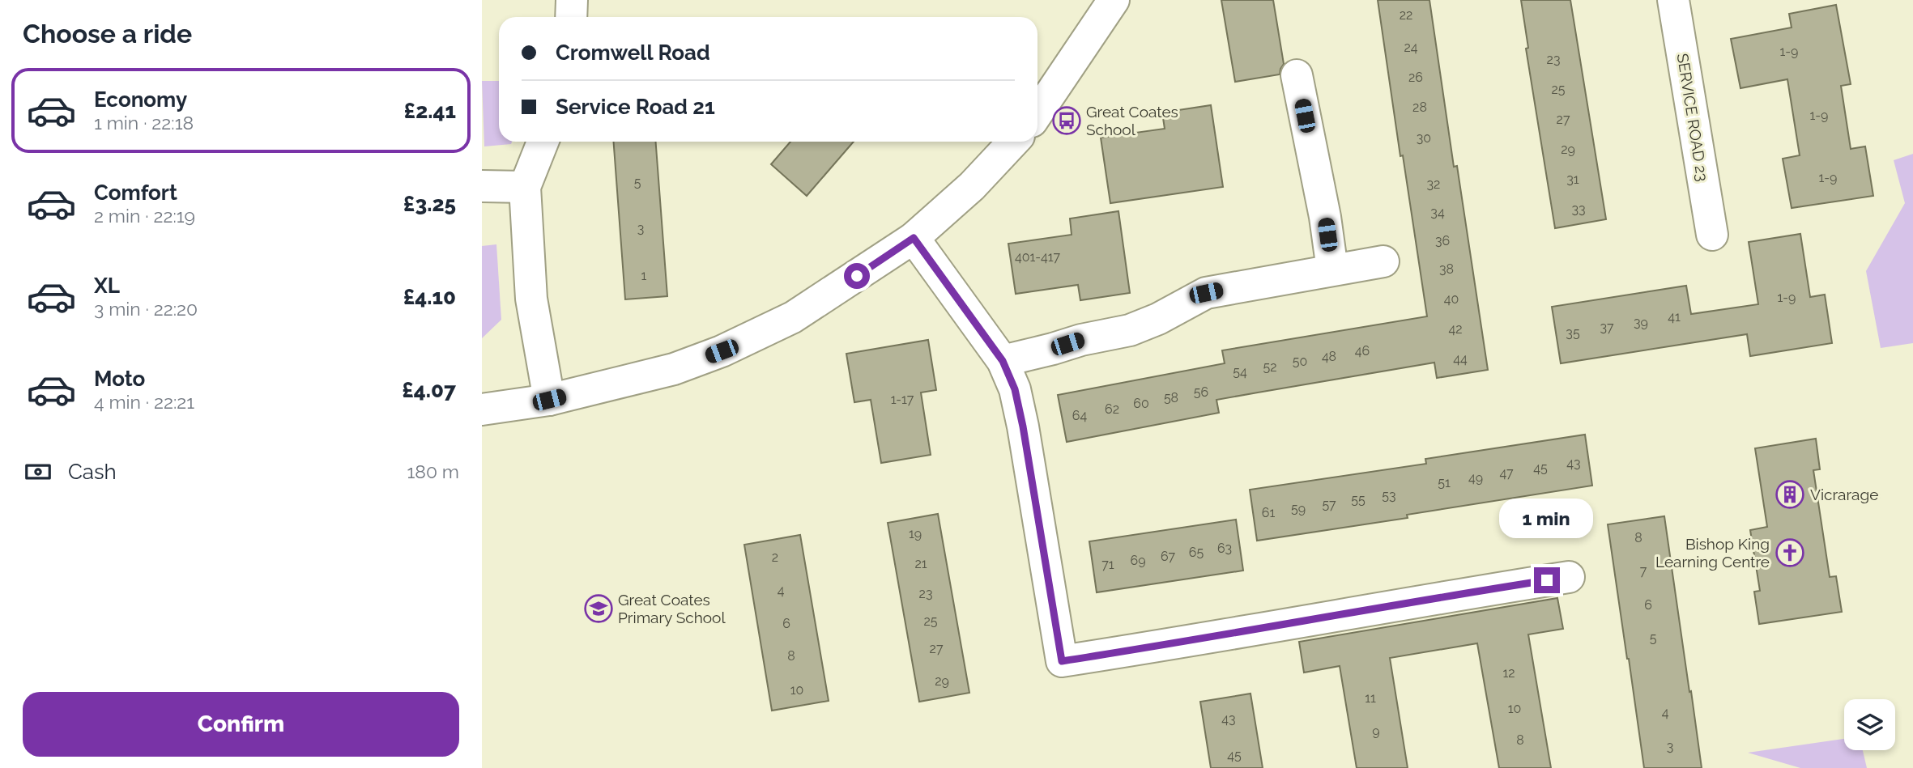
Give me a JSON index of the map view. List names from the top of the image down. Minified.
{"streets":{"street":["SERVICE ROAD 23"]},"places":{"bus stop":["Great Coates School"],"building":["Vicrarage"],"church":["Bishop King Learning Centre"],"school or university":["Great Coates Primary School"]},"house_numbers":["22","24","1-9","23","26","25","28","1-9","27","30","29","1-9","31","5","32","33","34","3","36","401-417","38","1","1-9","40","41","39","37","42","35","46","48","44","50","52","54","56","58","1-17","60","62","64","43","45","47","49","51","53","55","57","59","61","19","8","63","65","67","2","69","21","71","7","4","23","6","25","6","5","27","8","12","29","10","11","10","4","43","9","8","3","45"],"page":{"heading":"Choose a ride","banner":["Cromwell Road","Service Road 21"],"list":[{"name":"Economy","note":"1 min · 22:18","value":"£2.41"},{"name":"Comfort","note":"2 min · 22:19","value":"£3.25"},{"name":"XL","note":"3 min · 22:20","value":"£4.10"},{"name":"Moto","note":"4 min · 22:21","value":"£4.07"}],"pay":["Cash","180 m"],"bubble":"1 min","buttons":"Confirm"}}
